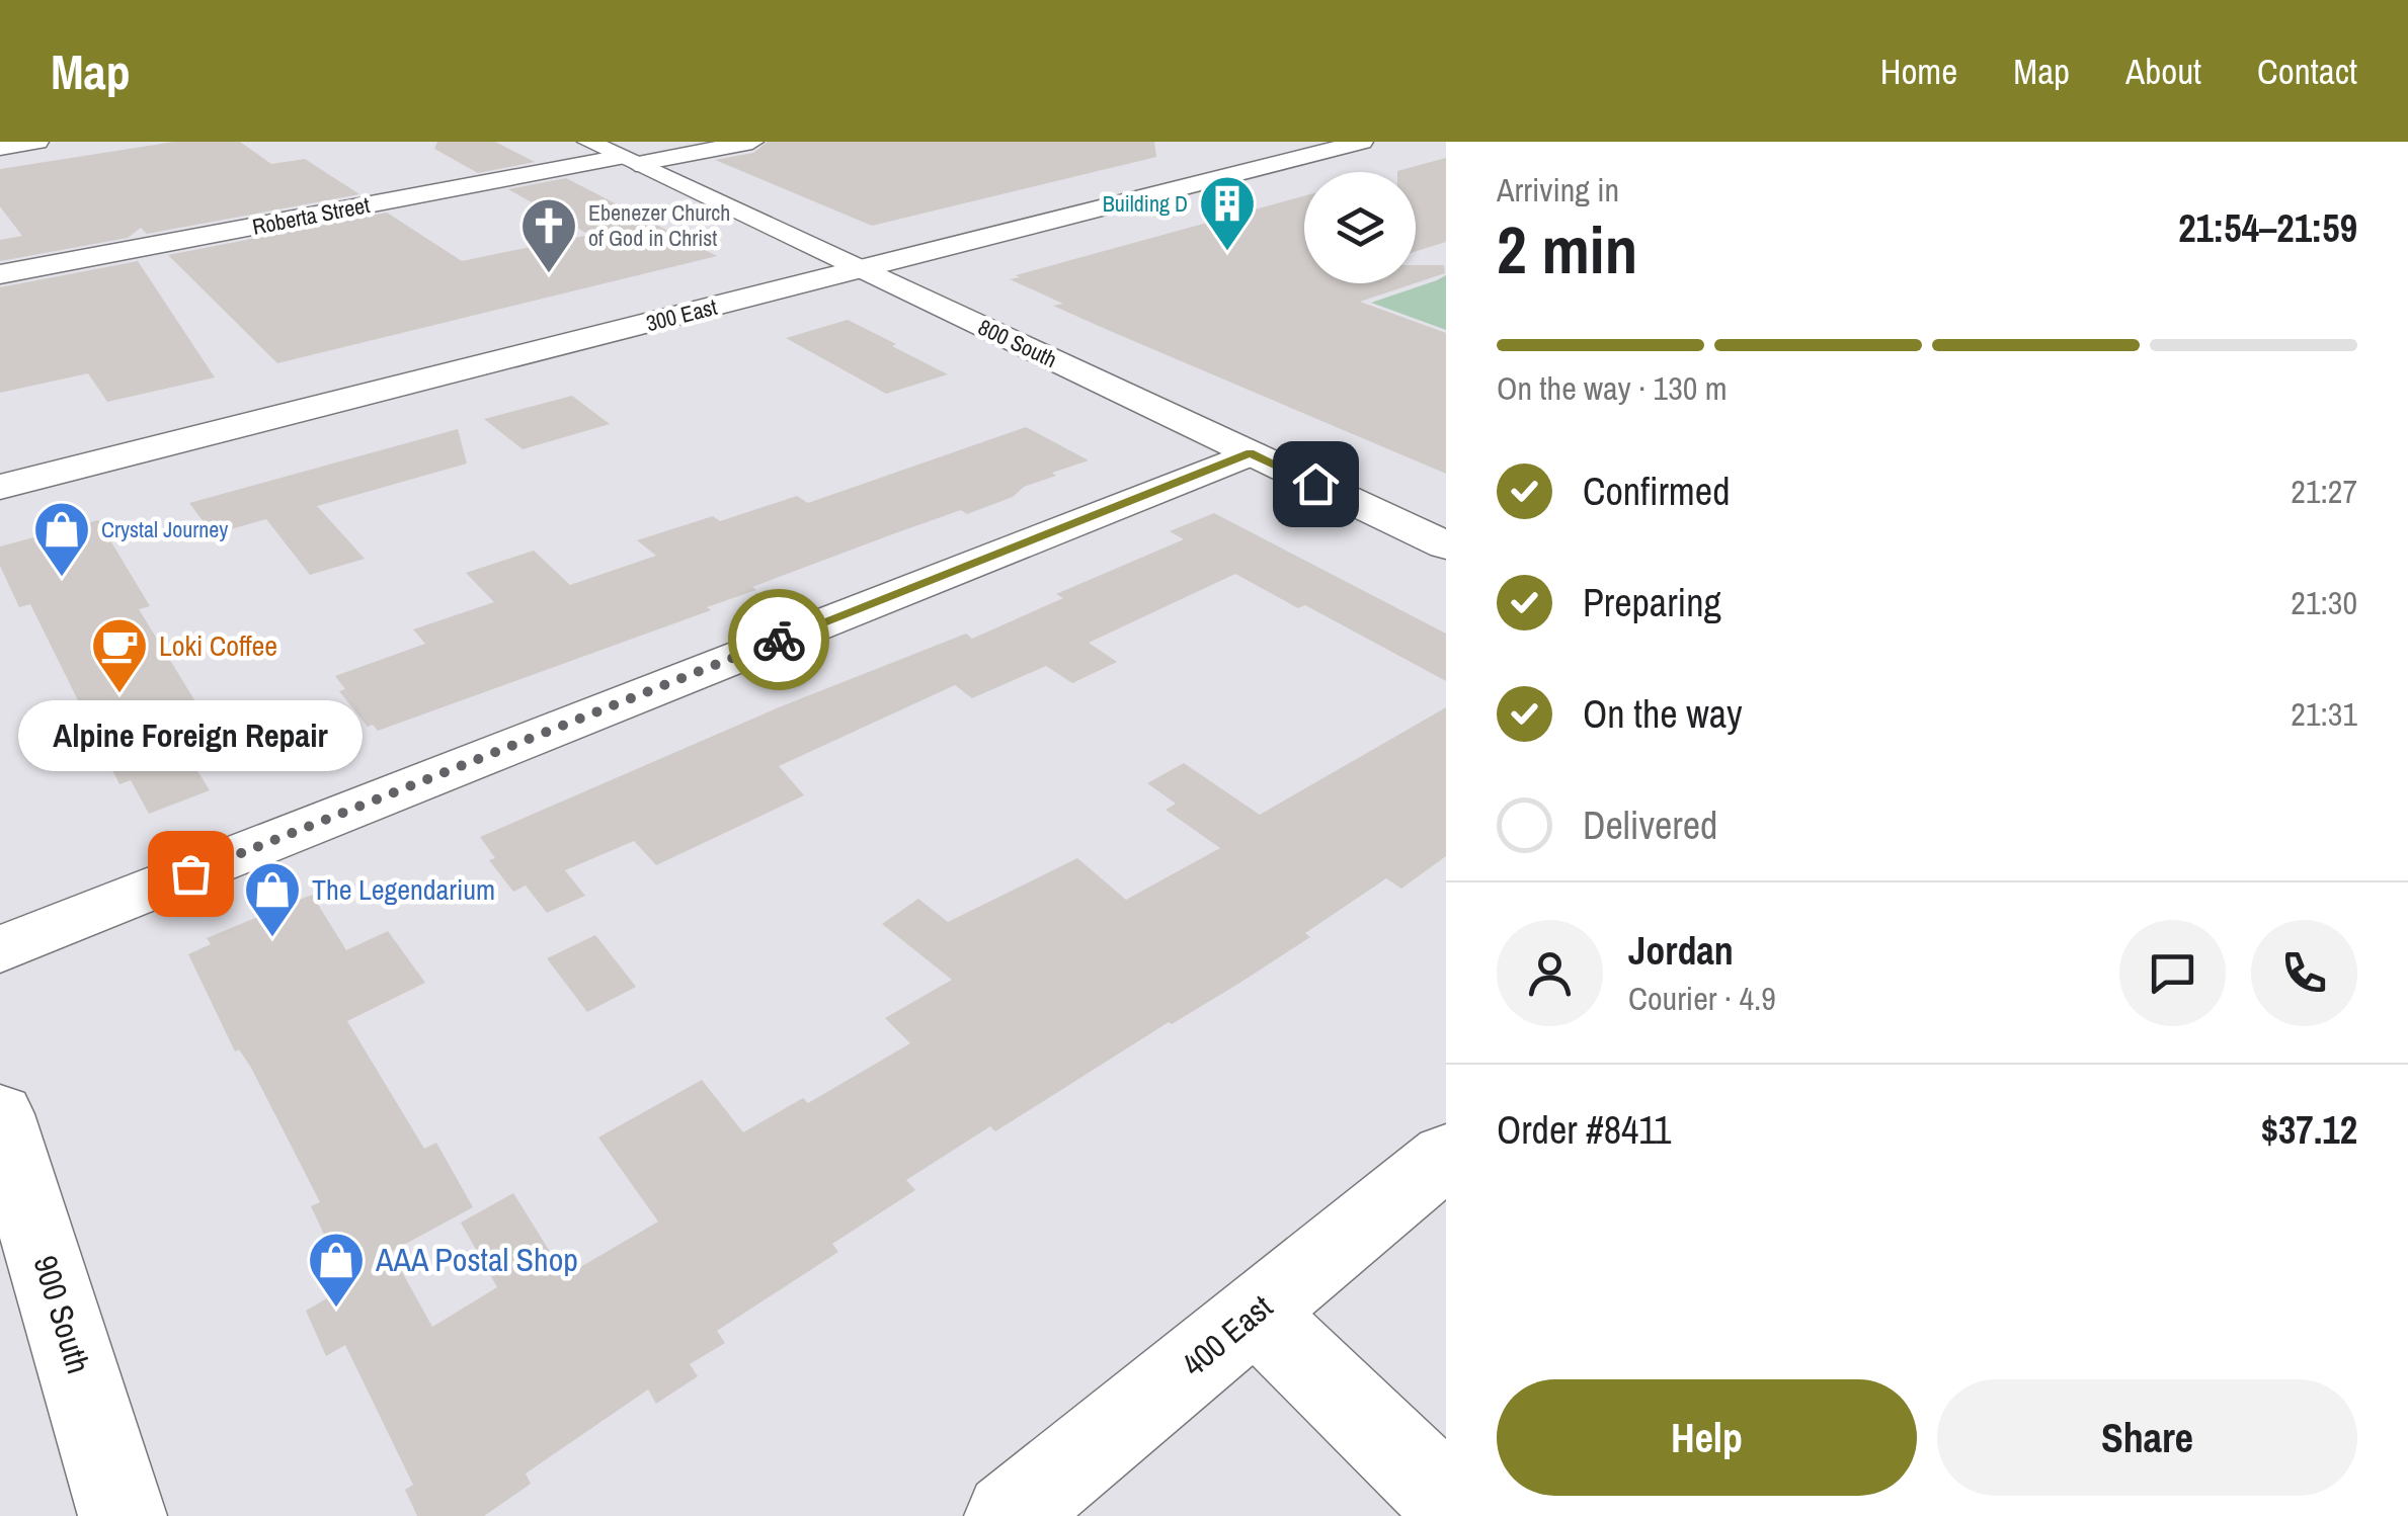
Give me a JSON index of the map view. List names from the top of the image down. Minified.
{"streets":{"street":["Roberta Street","300 East","800 South","900 South","400 East"]},"crossings":[["Roberta Street","800 South"],["300 East","800 South"]],"places":{"building":["Building D"],"church":["Ebenezer Church of God in Christ"],"shop":["Crystal Journey","The Legendarium","AAA Postal Shop"],"cafe":["Loki Coffee"],"other":["Alpine Foreign Repair"]},"page":{"header":"Map","nav":["Home","Map","About","Contact"],"heading":["2 min","Arriving in","21:54–21:59"],"panel":["Jordan","Courier · 4.9","Order #8411","$37.12"],"bar":"On the way · 130 m","list":[["Confirmed","21:27"],["Preparing","21:30"],["On the way","21:31"],"Delivered"],"bubble":"Alpine Foreign Repair","buttons":["Help","Share"]}}
